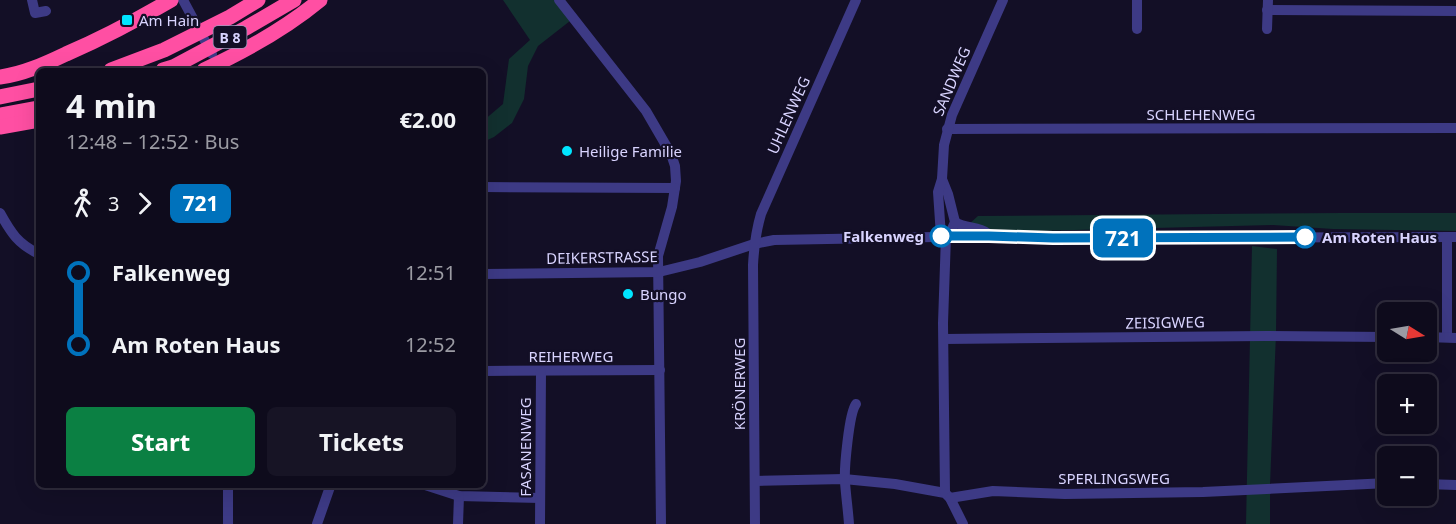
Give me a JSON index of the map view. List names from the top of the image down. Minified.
{"streets":{"highway":["B 8"],"street":["SANDWEG","SCHLEHENWEG","UHLENWEG","DEIKERSTRASSE","ZEISIGWEG","REIHERWEG","KRÖNERWEG","FASANENWEG","SPERLINGSWEG"]},"crossings":[["SANDWEG","SCHLEHENWEG"],["UHLENWEG","DEIKERSTRASSE"],["UHLENWEG","KRÖNERWEG"],["DEIKERSTRASSE","KRÖNERWEG"],["REIHERWEG","FASANENWEG"],["KRÖNERWEG","SPERLINGSWEG"]],"places":{"transit":["Am Hain"],"other":["Heilige Familie","Falkenweg","Am Roten Haus","Bungo"]},"lines":["bus line 721"],"north":"right","page":{"on_map":"721","heading":["4 min","12:48 – 12:52 · Bus","€2.00"],"legs":["3","721"],"list":[{"name":"Falkenweg","value":"12:51"},{"name":"Am Roten Haus","value":"12:52"}],"map_buttons":["+","−"],"buttons":["Start","Tickets"]}}
